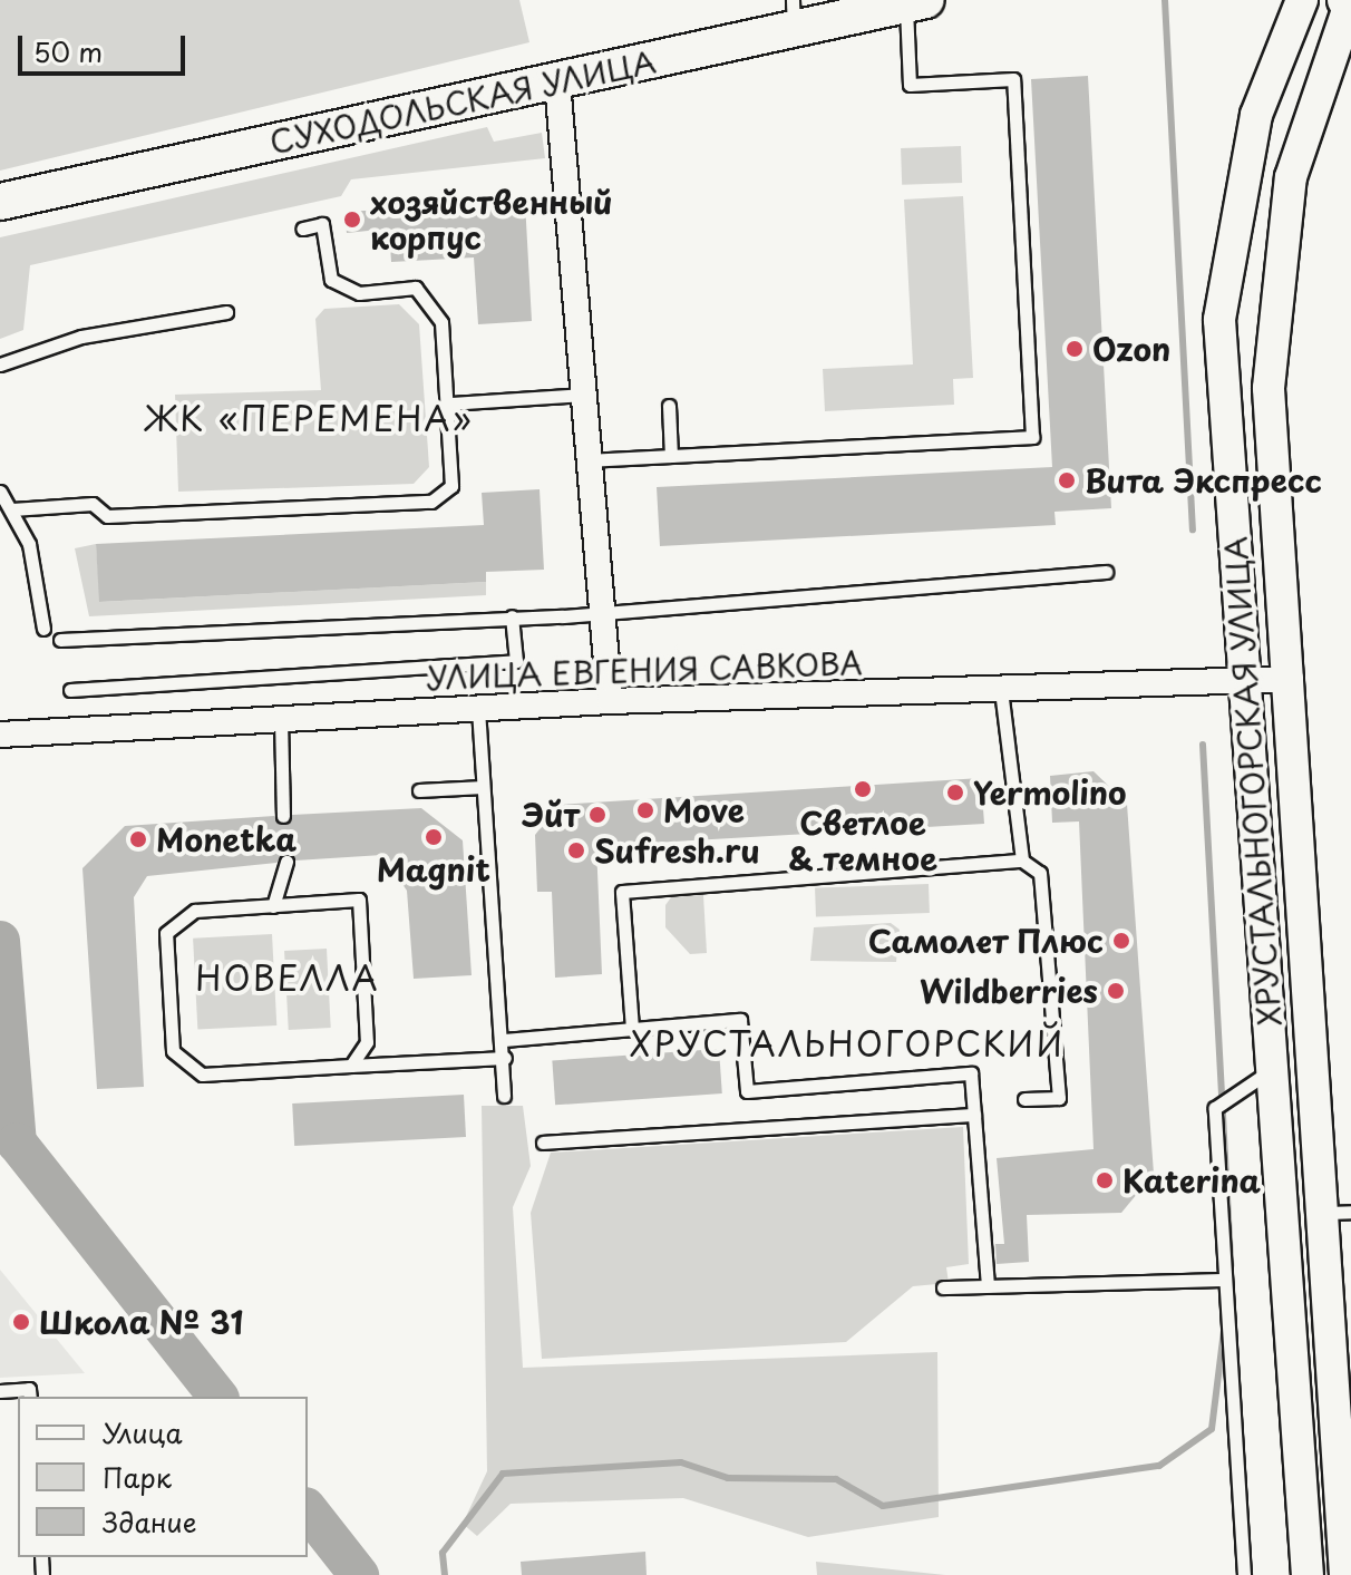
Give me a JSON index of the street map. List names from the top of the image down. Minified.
{"streets":{"main road":["СУХОДОЛЬСКАЯ УЛИЦА"],"street":["УЛИЦА ЕВГЕНИЯ САВКОВА","ХРУСТАЛЬНОГОРСКАЯ УЛИЦА"]},"crossings":[["УЛИЦА ЕВГЕНИЯ САВКОВА","ХРУСТАЛЬНОГОРСКАЯ УЛИЦА"]],"districts":["ЖК «ПЕРЕМЕНА»","НОВЕЛЛА","ХРУСТАЛЬНОГОРСКИЙ"],"places":["хозяйственный корпус","Ozon","Вита Экспресс","Светлое & темное","Yermolino","Move","Эйт","Magnit","Monetka","Sufresh.ru","Самолет Плюс","Wildberries","Katerina","Школа № 31"],"legend":["Улица","Парк","Здание"],"scale_bar":"50 m"}
